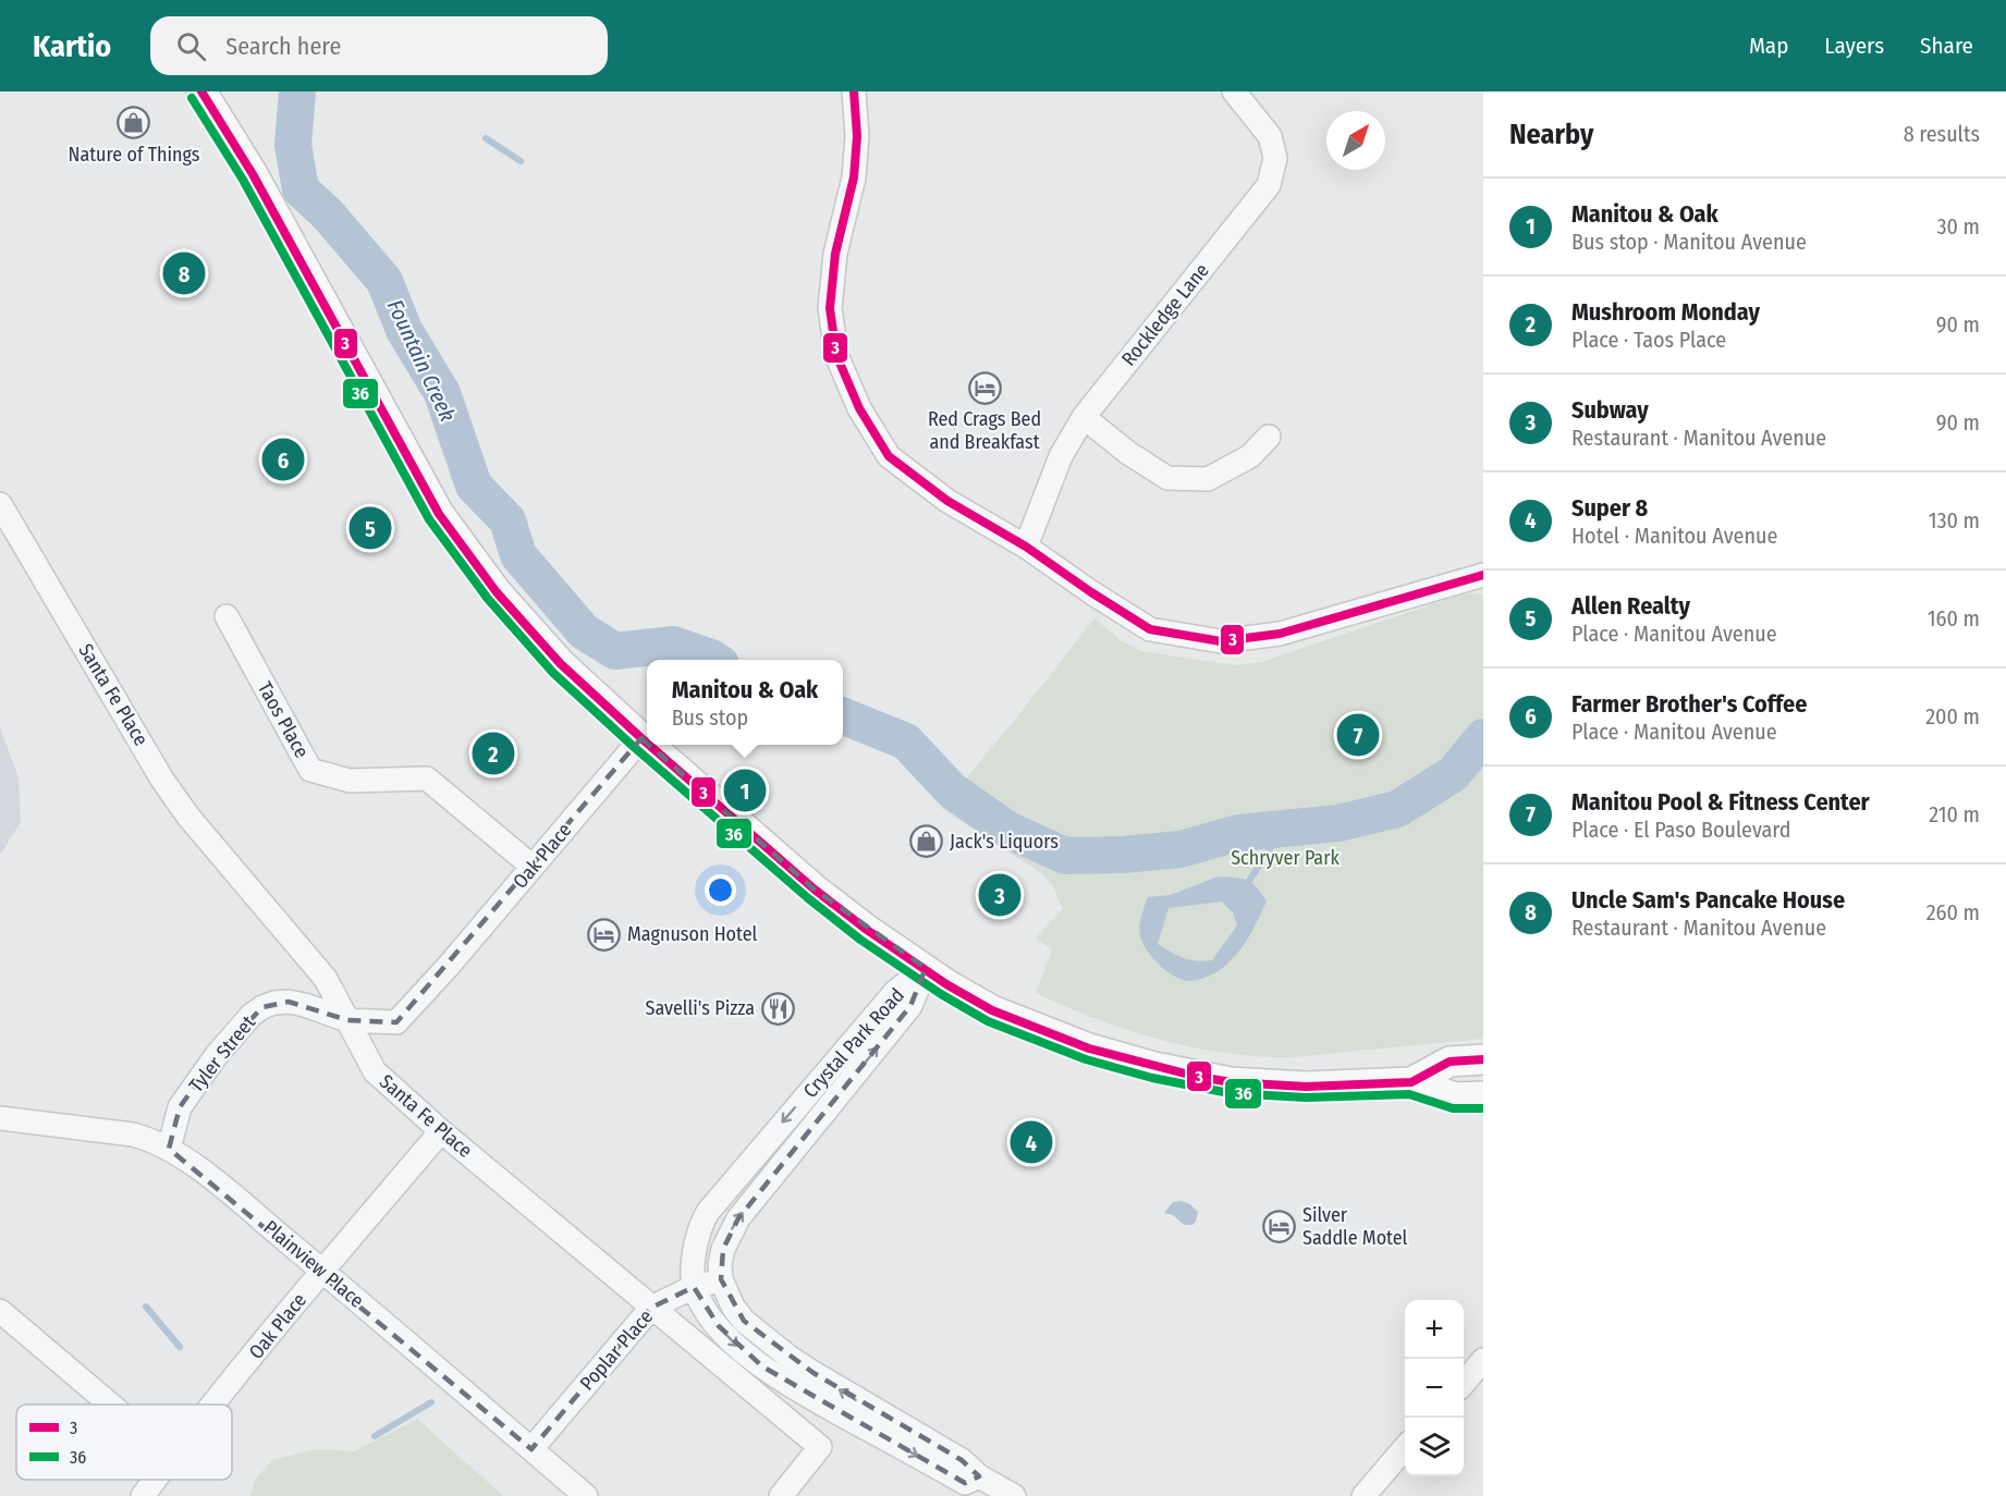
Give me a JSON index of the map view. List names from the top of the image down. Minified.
{"streets":{"street":["Rockledge Lane","Santa Fe Place","Taos Place","Oak Place","Crystal Park Road","Tyler Street","Plainview Place","Poplar Place"]},"crossings":[["Santa Fe Place","Oak Place"],["Santa Fe Place","Tyler Street"],["Santa Fe Place","Poplar Place"],["Taos Place","Oak Place"],["Oak Place","Tyler Street"],["Oak Place","Plainview Place"],["Crystal Park Road","Poplar Place"],["Tyler Street","Plainview Place"],["Plainview Place","Poplar Place"]],"water":["Fountain Creek"],"parks":["Schryver Park"],"places":{"shop":["Nature of Things","Jack's Liquors"],"hotel":["Red Crags Bed and Breakfast","Magnuson Hotel","Silver Saddle Motel"],"restaurant":["Savelli's Pizza"]},"lines":["transit line 3","transit line 36"],"legend":["3","36"],"north":"top right","page":{"header":"Kartio","search":"Search here","nav":["Map","Layers","Share"],"heading":["Nearby","8 results"],"list":[{"mark":"1","name":"Manitou & Oak","note":"Bus stop · Manitou Avenue","value":"30 m"},{"mark":"2","name":"Mushroom Monday","note":"Place · Taos Place","value":"90 m"},{"mark":"3","name":"Subway","note":"Restaurant · Manitou Avenue","value":"90 m"},{"mark":"4","name":"Super 8","note":"Hotel · Manitou Avenue","value":"130 m"},{"mark":"5","name":"Allen Realty","note":"Place · Manitou Avenue","value":"160 m"},{"mark":"6","name":"Farmer Brother's Coffee","note":"Place · Manitou Avenue","value":"200 m"},{"mark":"7","name":"Manitou Pool & Fitness Center","note":"Place · El Paso Boulevard","value":"210 m"},{"mark":"8","name":"Uncle Sam's Pancake House","note":"Restaurant · Manitou Avenue","value":"260 m"}],"pins":["8","6","5","7","2","1","3","4"],"popup":["Manitou & Oak","Bus stop"],"map_buttons":["+","−"]}}
